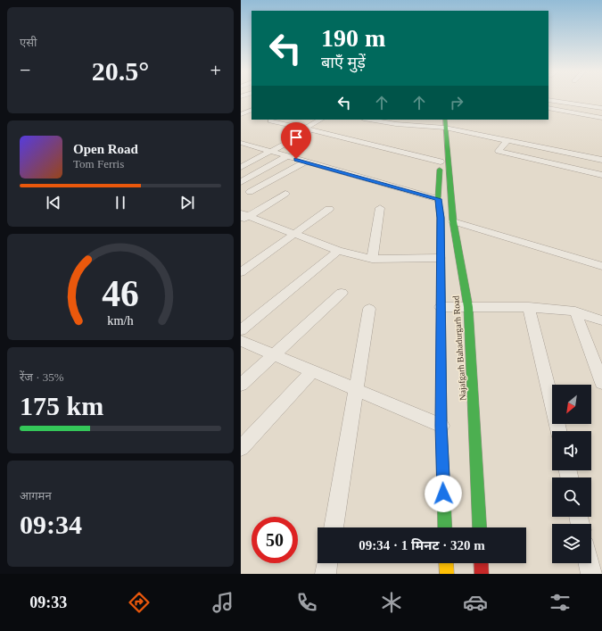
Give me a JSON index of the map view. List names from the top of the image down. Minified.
{"streets":{"main road":["Najafgarh Bahadurgarh Road"]},"north":"bottom left","page":{"tile":["एसी",["रेंज · 35%","175 km"],["आगमन","09:34"]],"turn":["190 m","बाएँ मुड़ें"],"heat":["−","20.5°","+"],"song":["Open Road","Tom Ferris"],"limit":"50","trip":"09:34 · 1 मिनट · 320 m","tabs":"09:33","gauge":["46","km/h"]}}
